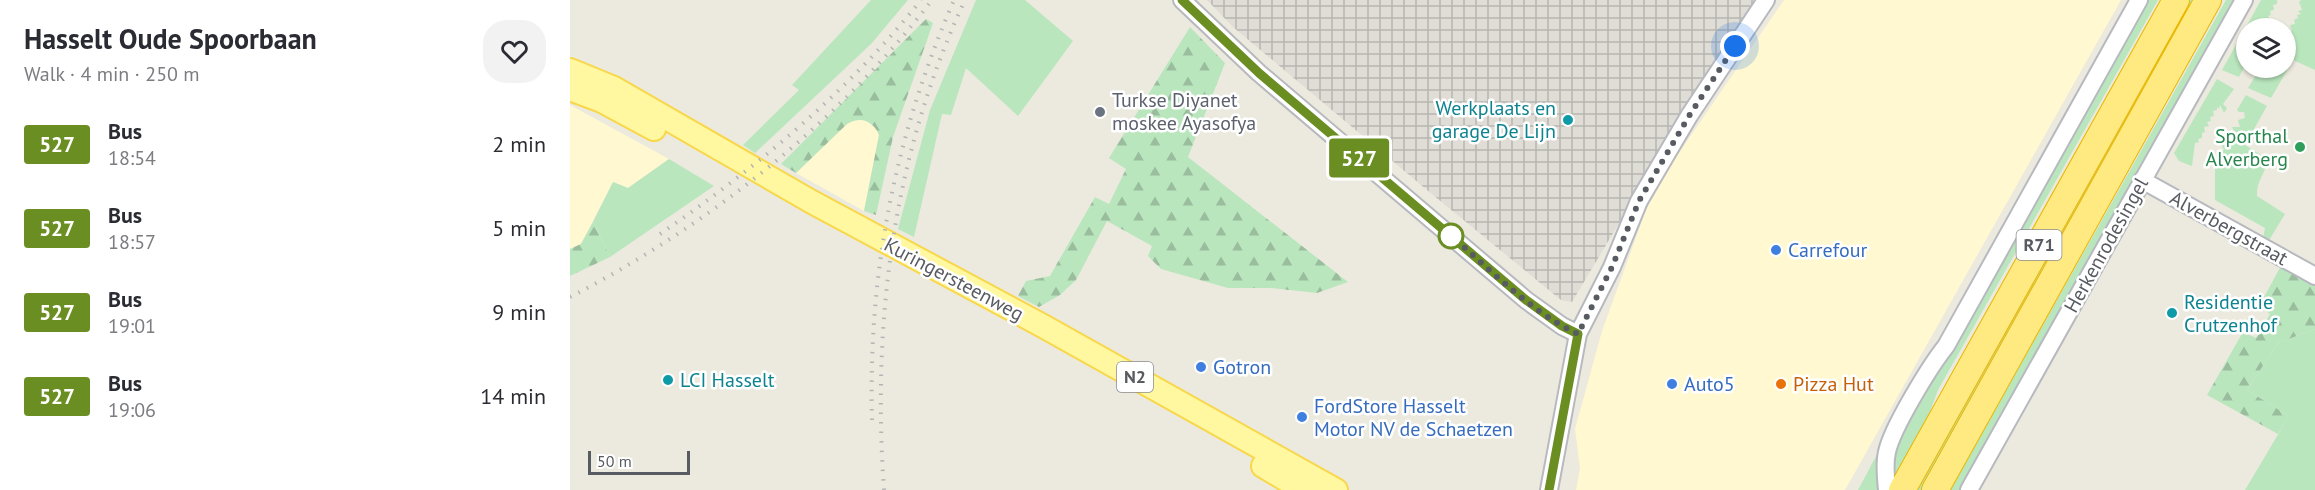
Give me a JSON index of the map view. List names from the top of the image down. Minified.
{"streets":{"highway":["R71","Herkenrodesingel"],"main road":["Kuringersteenweg","N2"],"street":["Alverbergstraat"]},"crossings":[["Alverbergstraat","Herkenrodesingel"]],"places":["Turkse Diyanet moskee Ayasofya","Werkplaats en garage De Lijn","Sporthal Alverberg","Carrefour","Residentie Crutzenhof","Gotron","LCI Hasselt","Auto5","Pizza Hut","FordStore Hasselt Motor NV de Schaetzen"],"lines":["bus line 527"],"scale_bar":"50 m","page":{"heading":["Hasselt Oude Spoorbaan","Walk · 4 min · 250 m"],"on_map":"527","list":[{"mark":"527","name":"Bus","note":"18:54","value":"2 min"},{"mark":"527","name":"Bus","note":"18:57","value":"5 min"},{"mark":"527","name":"Bus","note":"19:01","value":"9 min"},{"mark":"527","name":"Bus","note":"19:06","value":"14 min"}],"scale":"50 m"}}
